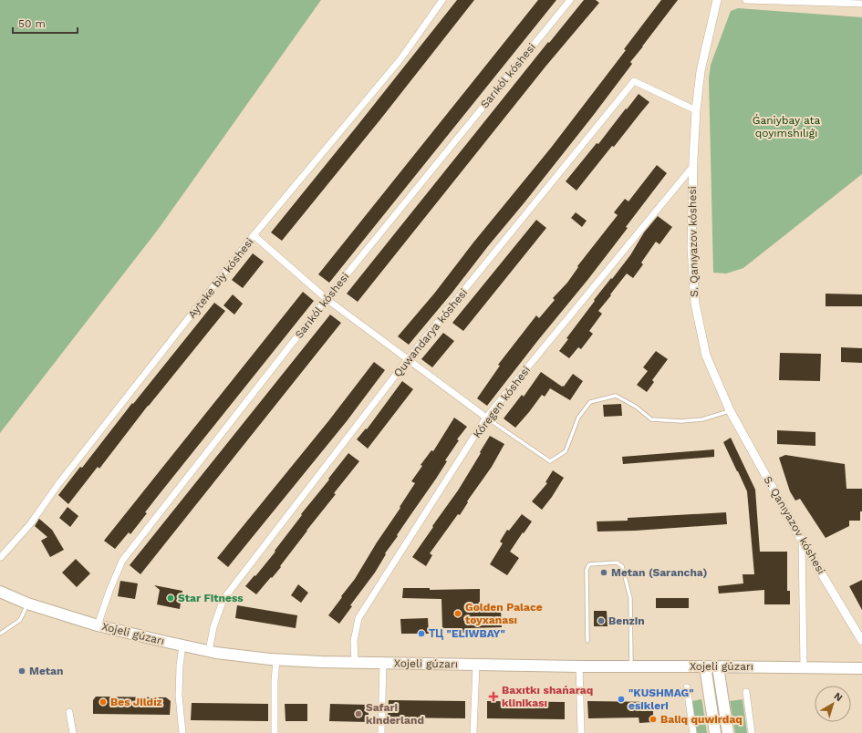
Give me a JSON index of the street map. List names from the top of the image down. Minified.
{"streets":{"main road":["Xojeli gúzarı"],"street":["Sarıkól kóshesi","S. Qanıyazov kóshesi","Ayteke biy kóshesi","Quwandarya kóshesi","Kóregen kóshesi"]},"crossings":[["Sarıkól kóshesi","Xojeli gúzarı"],["S. Qanıyazov kóshesi","Quwandarya kóshesi"],["S. Qanıyazov kóshesi","Kóregen kóshesi"],["Quwandarya kóshesi","Xojeli gúzarı"],["Kóregen kóshesi","Xojeli gúzarı"]],"parks":["Ǵaniybay ata qoyımshılıǵı"],"places":{"other":["Metan (Sarancha)","Star Fitness","Golden Palace toyxanası","Benzin","ТЦ \"ELIWBAY\"","Metan","\"KUSHMAG\" esikleri","Bes Jildíz","Safari kinderland","Baliq quwirdaq"],"health":["Baxıtkı shańaraq klinikası"]},"scale_bar":"50 m","north":"top right"}
